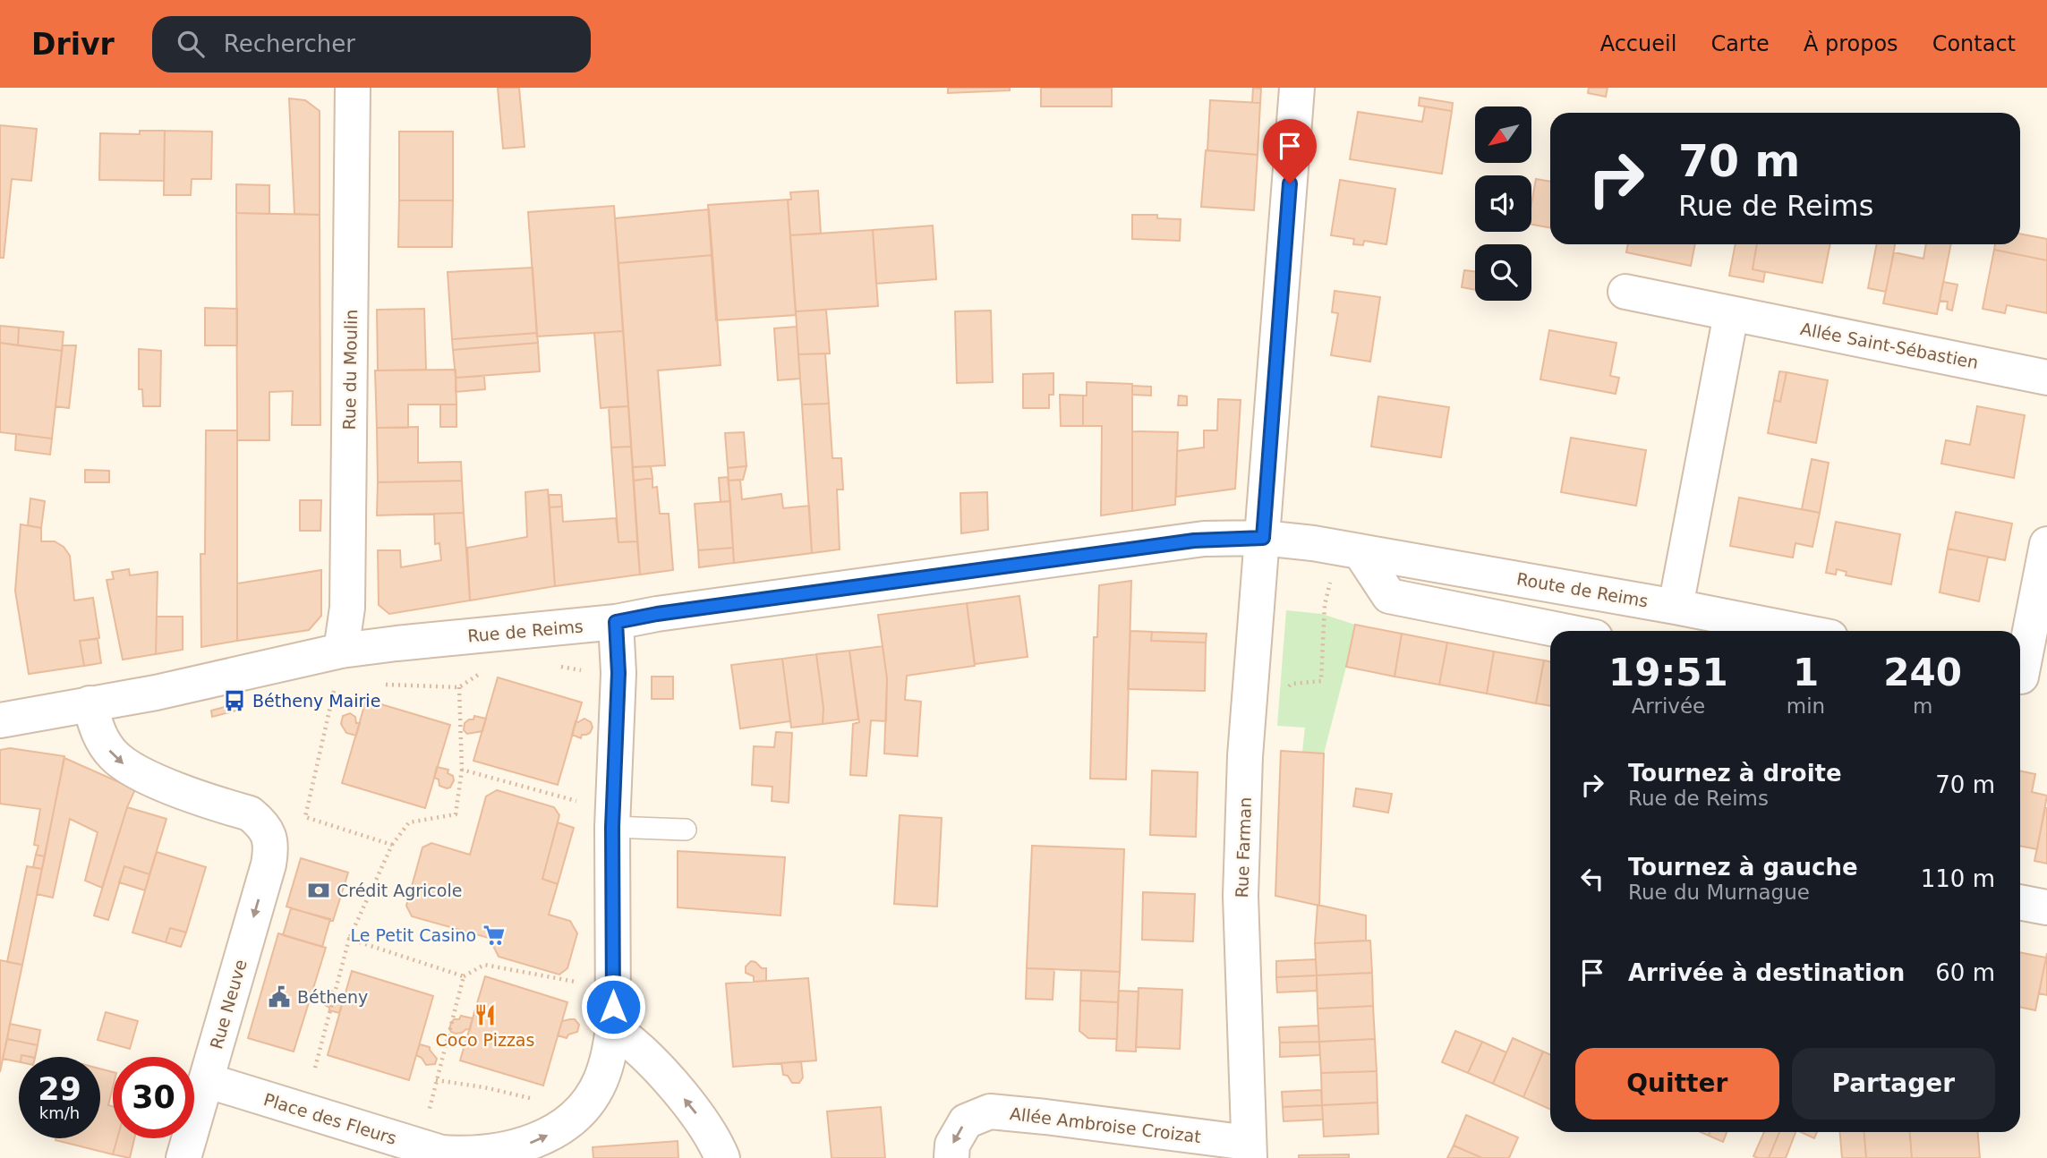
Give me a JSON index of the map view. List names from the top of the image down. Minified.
{"streets":{"street":["Allée Saint-Sébastien","Rue du Moulin","Route de Reims","Rue de Reims","Rue Farman","Rue Neuve","Place des Fleurs","Allée Ambroise Croizat"]},"crossings":[["Rue du Moulin","Rue de Reims"],["Route de Reims","Rue de Reims"],["Route de Reims","Rue Farman"],["Rue de Reims","Rue Farman"],["Rue de Reims","Rue Neuve"],["Rue de Reims","Place des Fleurs"],["Rue Farman","Allée Ambroise Croizat"],["Rue Neuve","Place des Fleurs"]],"one_way":["Rue Neuve","Allée Ambroise Croizat"],"places":{"bus stop":["Bétheny Mairie"],"bank":["Crédit Agricole"],"supermarket":["Le Petit Casino"],"public building":["Bétheny"],"restaurant":["Coco Pizzas"]},"north":"bottom left","page":{"header":"Drivr","search":"Rechercher","nav":["Accueil","Carte","À propos","Contact"],"turn":["70 m","Rue de Reims"],"eta":["19:51","Arrivée","1","min","240","m"],"list":[{"name":"Tournez à droite","note":"Rue de Reims","value":"70 m"},{"name":"Tournez à gauche","note":"Rue du Murnague","value":"110 m"},{"name":"Arrivée à destination","value":"60 m"}],"buttons":["Quitter","Partager"],"speed":"29 km/h","limit":"30"}}
